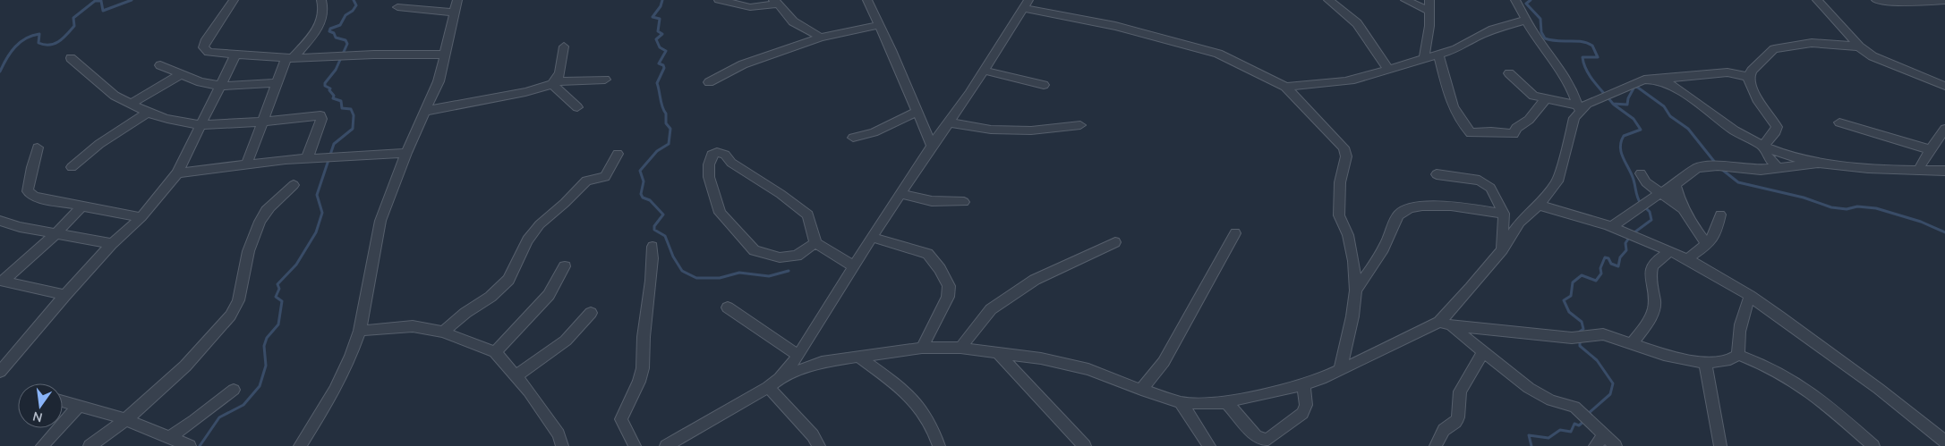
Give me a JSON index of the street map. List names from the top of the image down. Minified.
{"north":"bottom"}
